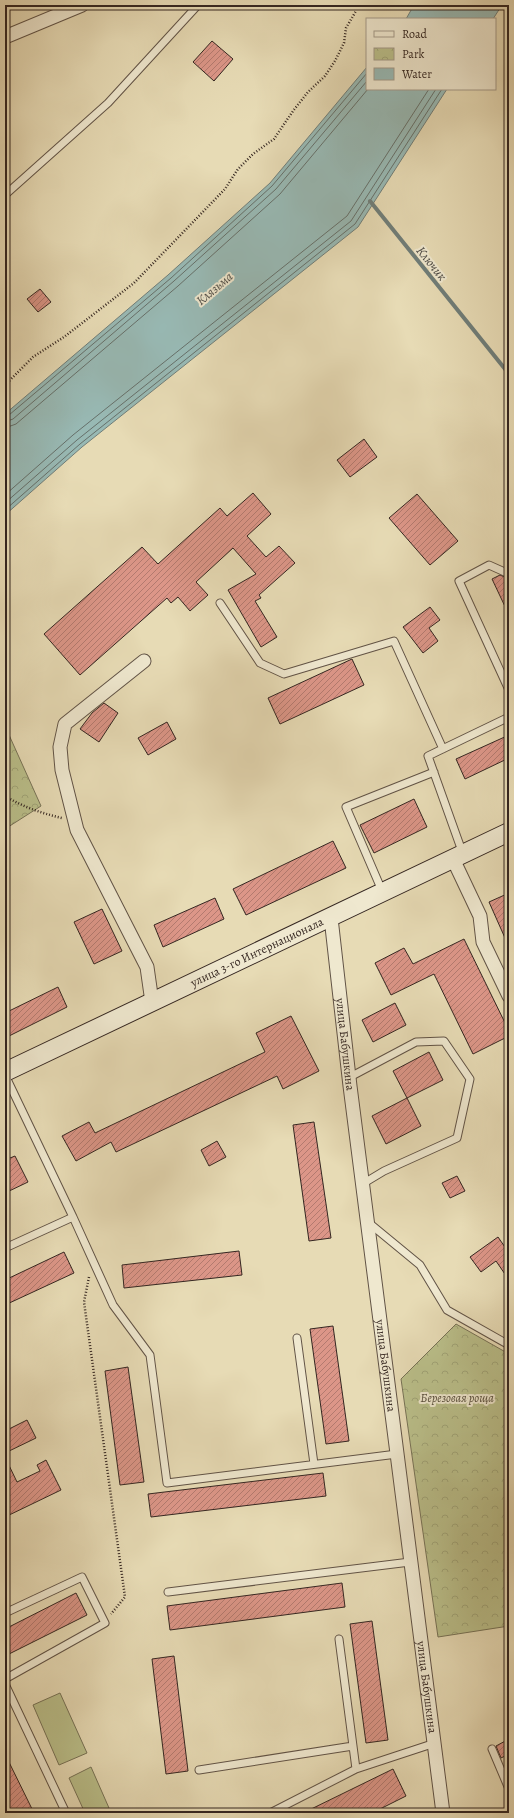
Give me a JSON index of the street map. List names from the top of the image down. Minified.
{"streets":{"main road":["улица 3-го Интернационала"],"street":["улица Бабушкина"]},"crossings":[["улица 3-го Интернационала","улица Бабушкина"]],"water":["Ключик","Клязьма"],"parks":["Березовая роща"],"legend":["Road","Park","Water"]}
